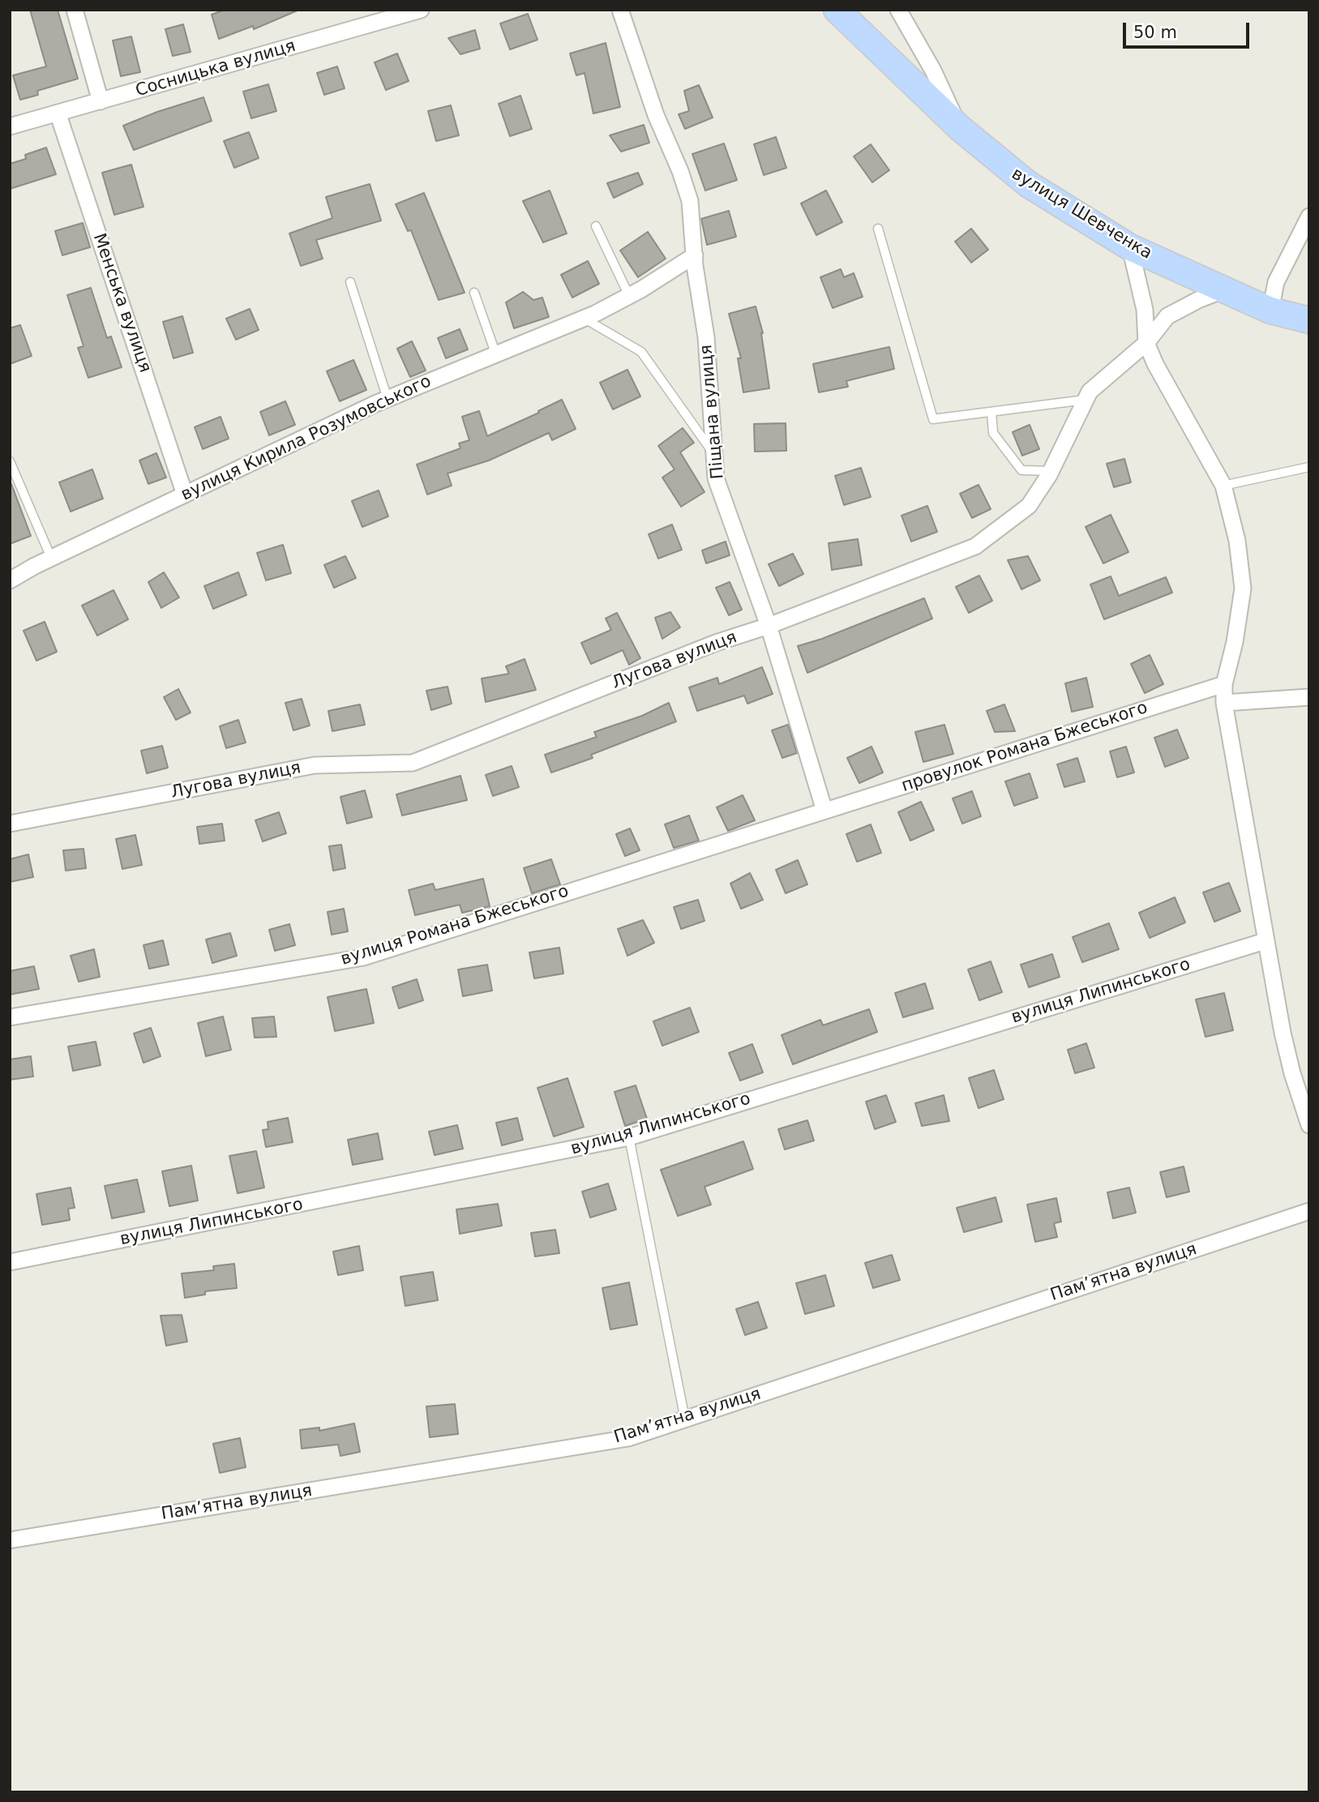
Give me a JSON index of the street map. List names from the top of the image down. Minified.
{"streets":{"main road":["вулиця Шевченка"],"street":["Сосницька вулиця","Менська вулиця","Піщана вулиця","вулиця Кирила Розумовського","Лугова вулиця","провулок Романа Бжеського","вулиця Романа Бжеського","вулиця Липинського","Памʼятна вулиця"]},"crossings":[["Сосницька вулиця","Менська вулиця"],["вулиця Шевченка","Лугова вулиця"],["Менська вулиця","вулиця Кирила Розумовського"],["Піщана вулиця","вулиця Кирила Розумовського"],["Піщана вулиця","Лугова вулиця"],["Піщана вулиця","провулок Романа Бжеського"],["Піщана вулиця","вулиця Романа Бжеського"],["провулок Романа Бжеського","вулиця Романа Бжеського"]],"scale_bar":"50 m"}
